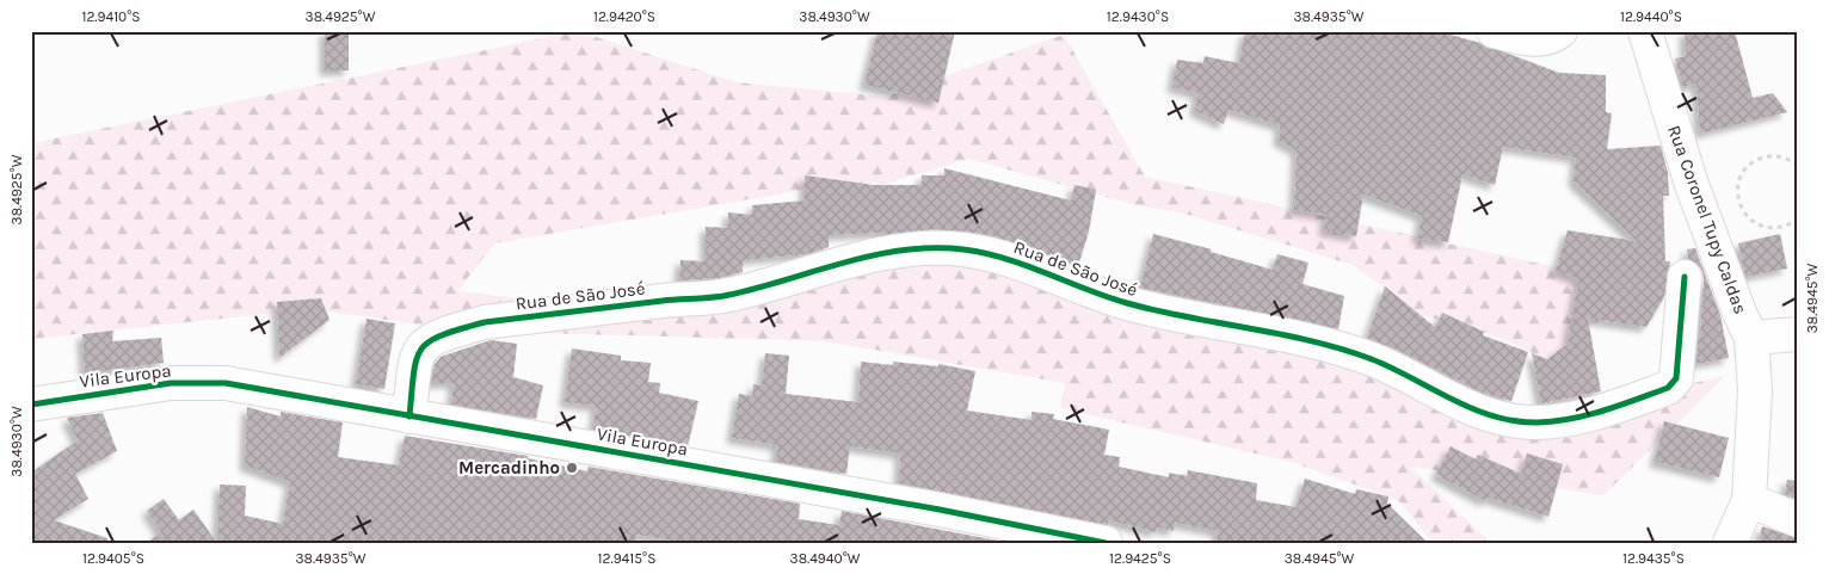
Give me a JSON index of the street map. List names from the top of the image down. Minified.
{"streets":{"street":["Rua Coronel Tupy Caldas","Rua de São José","Vila Europa"]},"crossings":[["Rua de São José","Vila Europa"]],"places":["Mercadinho"],"coordinates":["12.9410°S","38.4925°W","12.9420°S","38.4930°W","12.9430°S","38.4935°W","12.9440°S","38.4945°W","12.9405°S","12.9415°S","38.4940°W","12.9425°S","12.9435°S"]}
